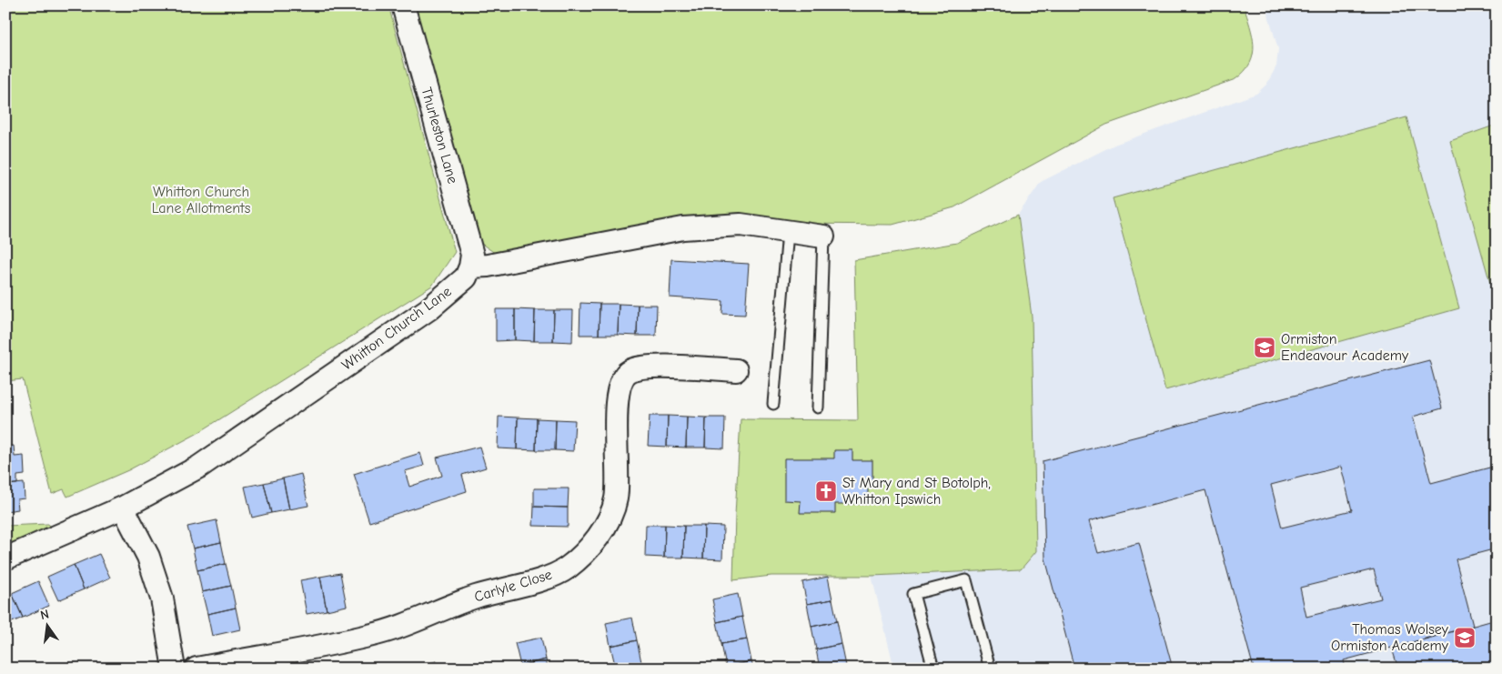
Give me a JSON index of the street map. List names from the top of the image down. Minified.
{"streets":{"street":["Thurleston Lane","Whitton Church Lane","Carlyle Close"]},"crossings":[["Thurleston Lane","Whitton Church Lane"]],"parks":["Whitton Church Lane Allotments"],"places":{"school or university":["Ormiston Endeavour Academy","Thomas Wolsey Ormiston Academy"],"church":["St Mary and St Botolph, Whitton Ipswich"]},"north":"top"}
